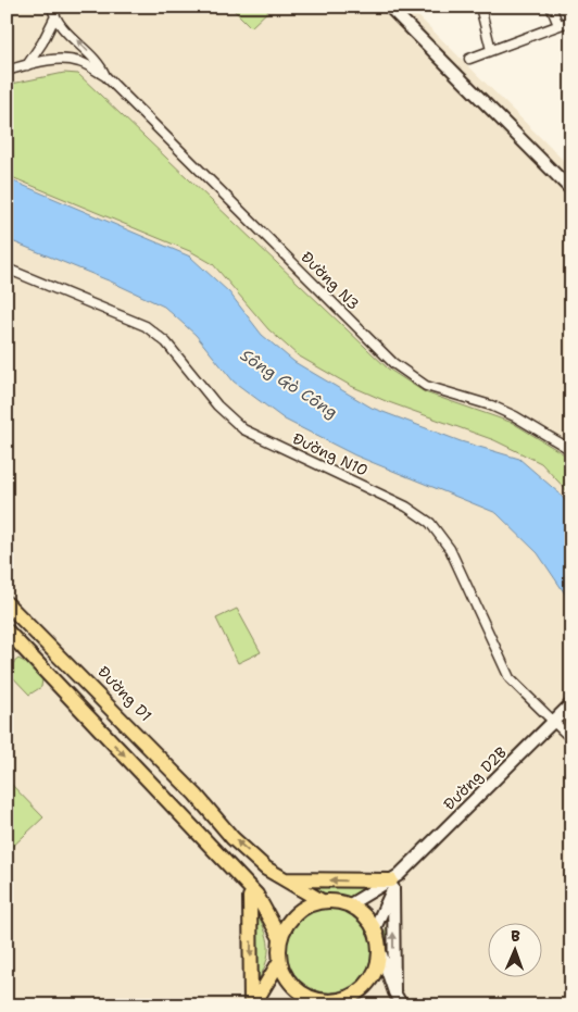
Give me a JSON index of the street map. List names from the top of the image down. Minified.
{"streets":{"main road":["Đường D1"],"street":["Đường N3","Đường N10","Đường D2B"]},"crossings":[["Đường N10","Đường D2B"],["Đường D1","Đường D2B"]],"water":["Sông Gò Công"],"north":"top"}
